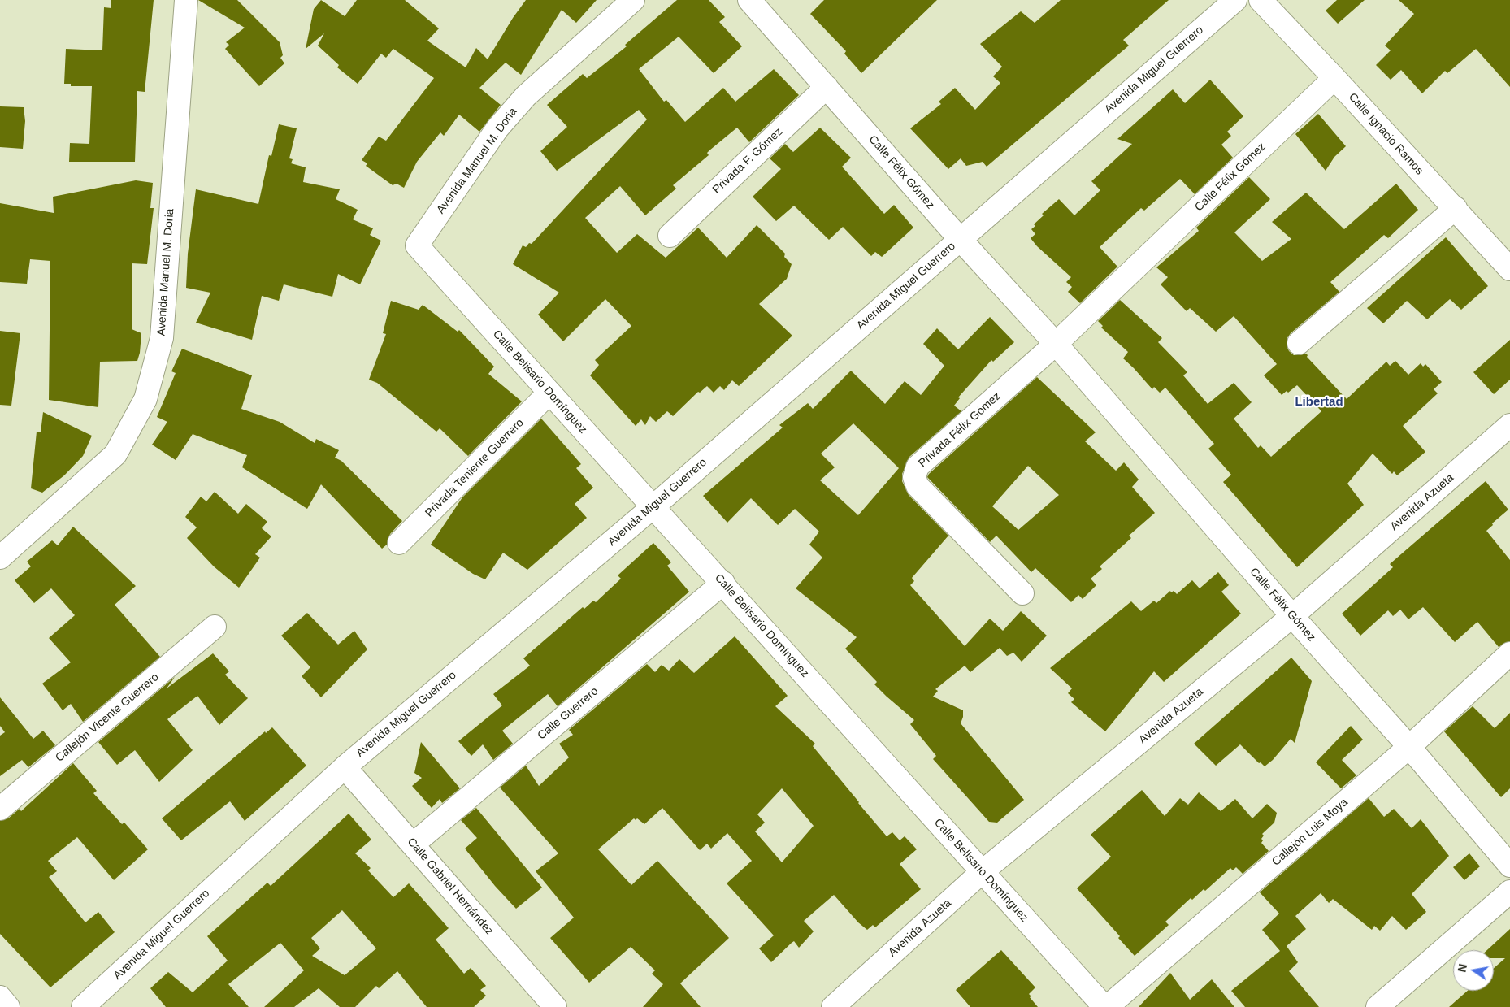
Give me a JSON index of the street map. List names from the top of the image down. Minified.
{"streets":{"street":["Avenida Miguel Guerrero","Calle Ignacio Ramos","Avenida Manuel M. Doria","Privada F. Gómez","Calle Félix Gómez","Calle Belisario Domínguez","Privada Félix Gómez","Privada Teniente Guerrero","Avenida Azueta","Calle Guerrero","Callejón Vicente Guerrero","Callejón Luis Moya","Calle Gabriel Hernández"]},"crossings":[["Avenida Miguel Guerrero","Calle Félix Gómez"],["Avenida Miguel Guerrero","Calle Belisario Domínguez"],["Avenida Miguel Guerrero","Calle Gabriel Hernández"],["Calle Ignacio Ramos","Calle Félix Gómez"],["Avenida Manuel M. Doria","Calle Belisario Domínguez"],["Privada F. Gómez","Calle Félix Gómez"],["Calle Félix Gómez","Privada Félix Gómez"],["Calle Félix Gómez","Avenida Azueta"],["Calle Félix Gómez","Callejón Luis Moya"],["Calle Belisario Domínguez","Privada Teniente Guerrero"],["Calle Belisario Domínguez","Avenida Azueta"],["Calle Belisario Domínguez","Calle Guerrero"],["Calle Belisario Domínguez","Callejón Luis Moya"],["Calle Guerrero","Calle Gabriel Hernández"]],"districts":["Libertad"],"north":"left"}
